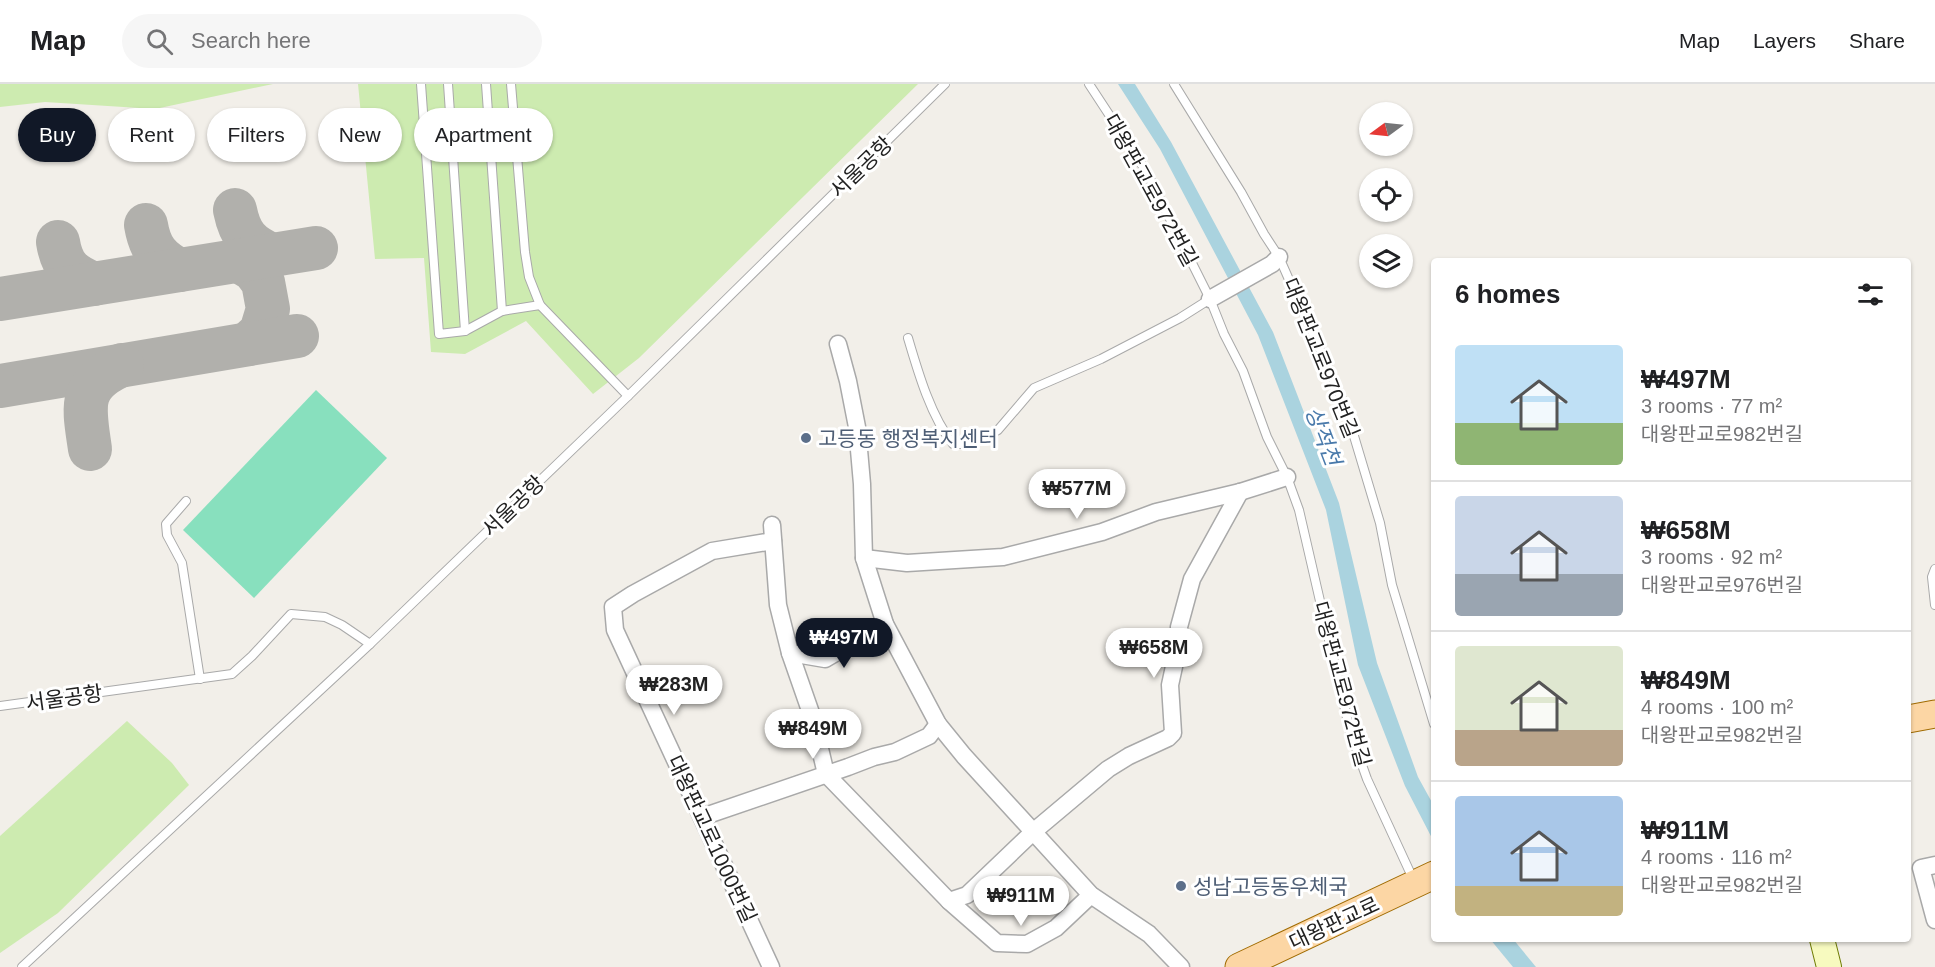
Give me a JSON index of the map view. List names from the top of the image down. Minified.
{"streets":{"main road":["대왕판교로"],"street":["대왕판교로1000번길"],"lane":["서울공항","대왕판교로972번길","대왕판교로970번길"]},"crossings":[["대왕판교로972번길","대왕판교로"]],"water":["상적천"],"places":["고등동 행정복지센터","성남고등동우체국"],"north":"left","page":{"header":"Map","search":"Search here","nav":["Map","Layers","Share"],"chip":["Buy","Rent","Filters","New","Apartment"],"heading":"6 homes","list":[{"name":"₩497M","note":"3 rooms · 77 m² · 대왕판교로982번길"},{"name":"₩658M","note":"3 rooms · 92 m² · 대왕판교로976번길"},{"name":"₩849M","note":"4 rooms · 100 m² · 대왕판교로982번길"},{"name":"₩911M","note":"4 rooms · 116 m² · 대왕판교로982번길"}],"price":["₩577M","₩497M","₩658M","₩283M","₩849M","₩911M"]}}
